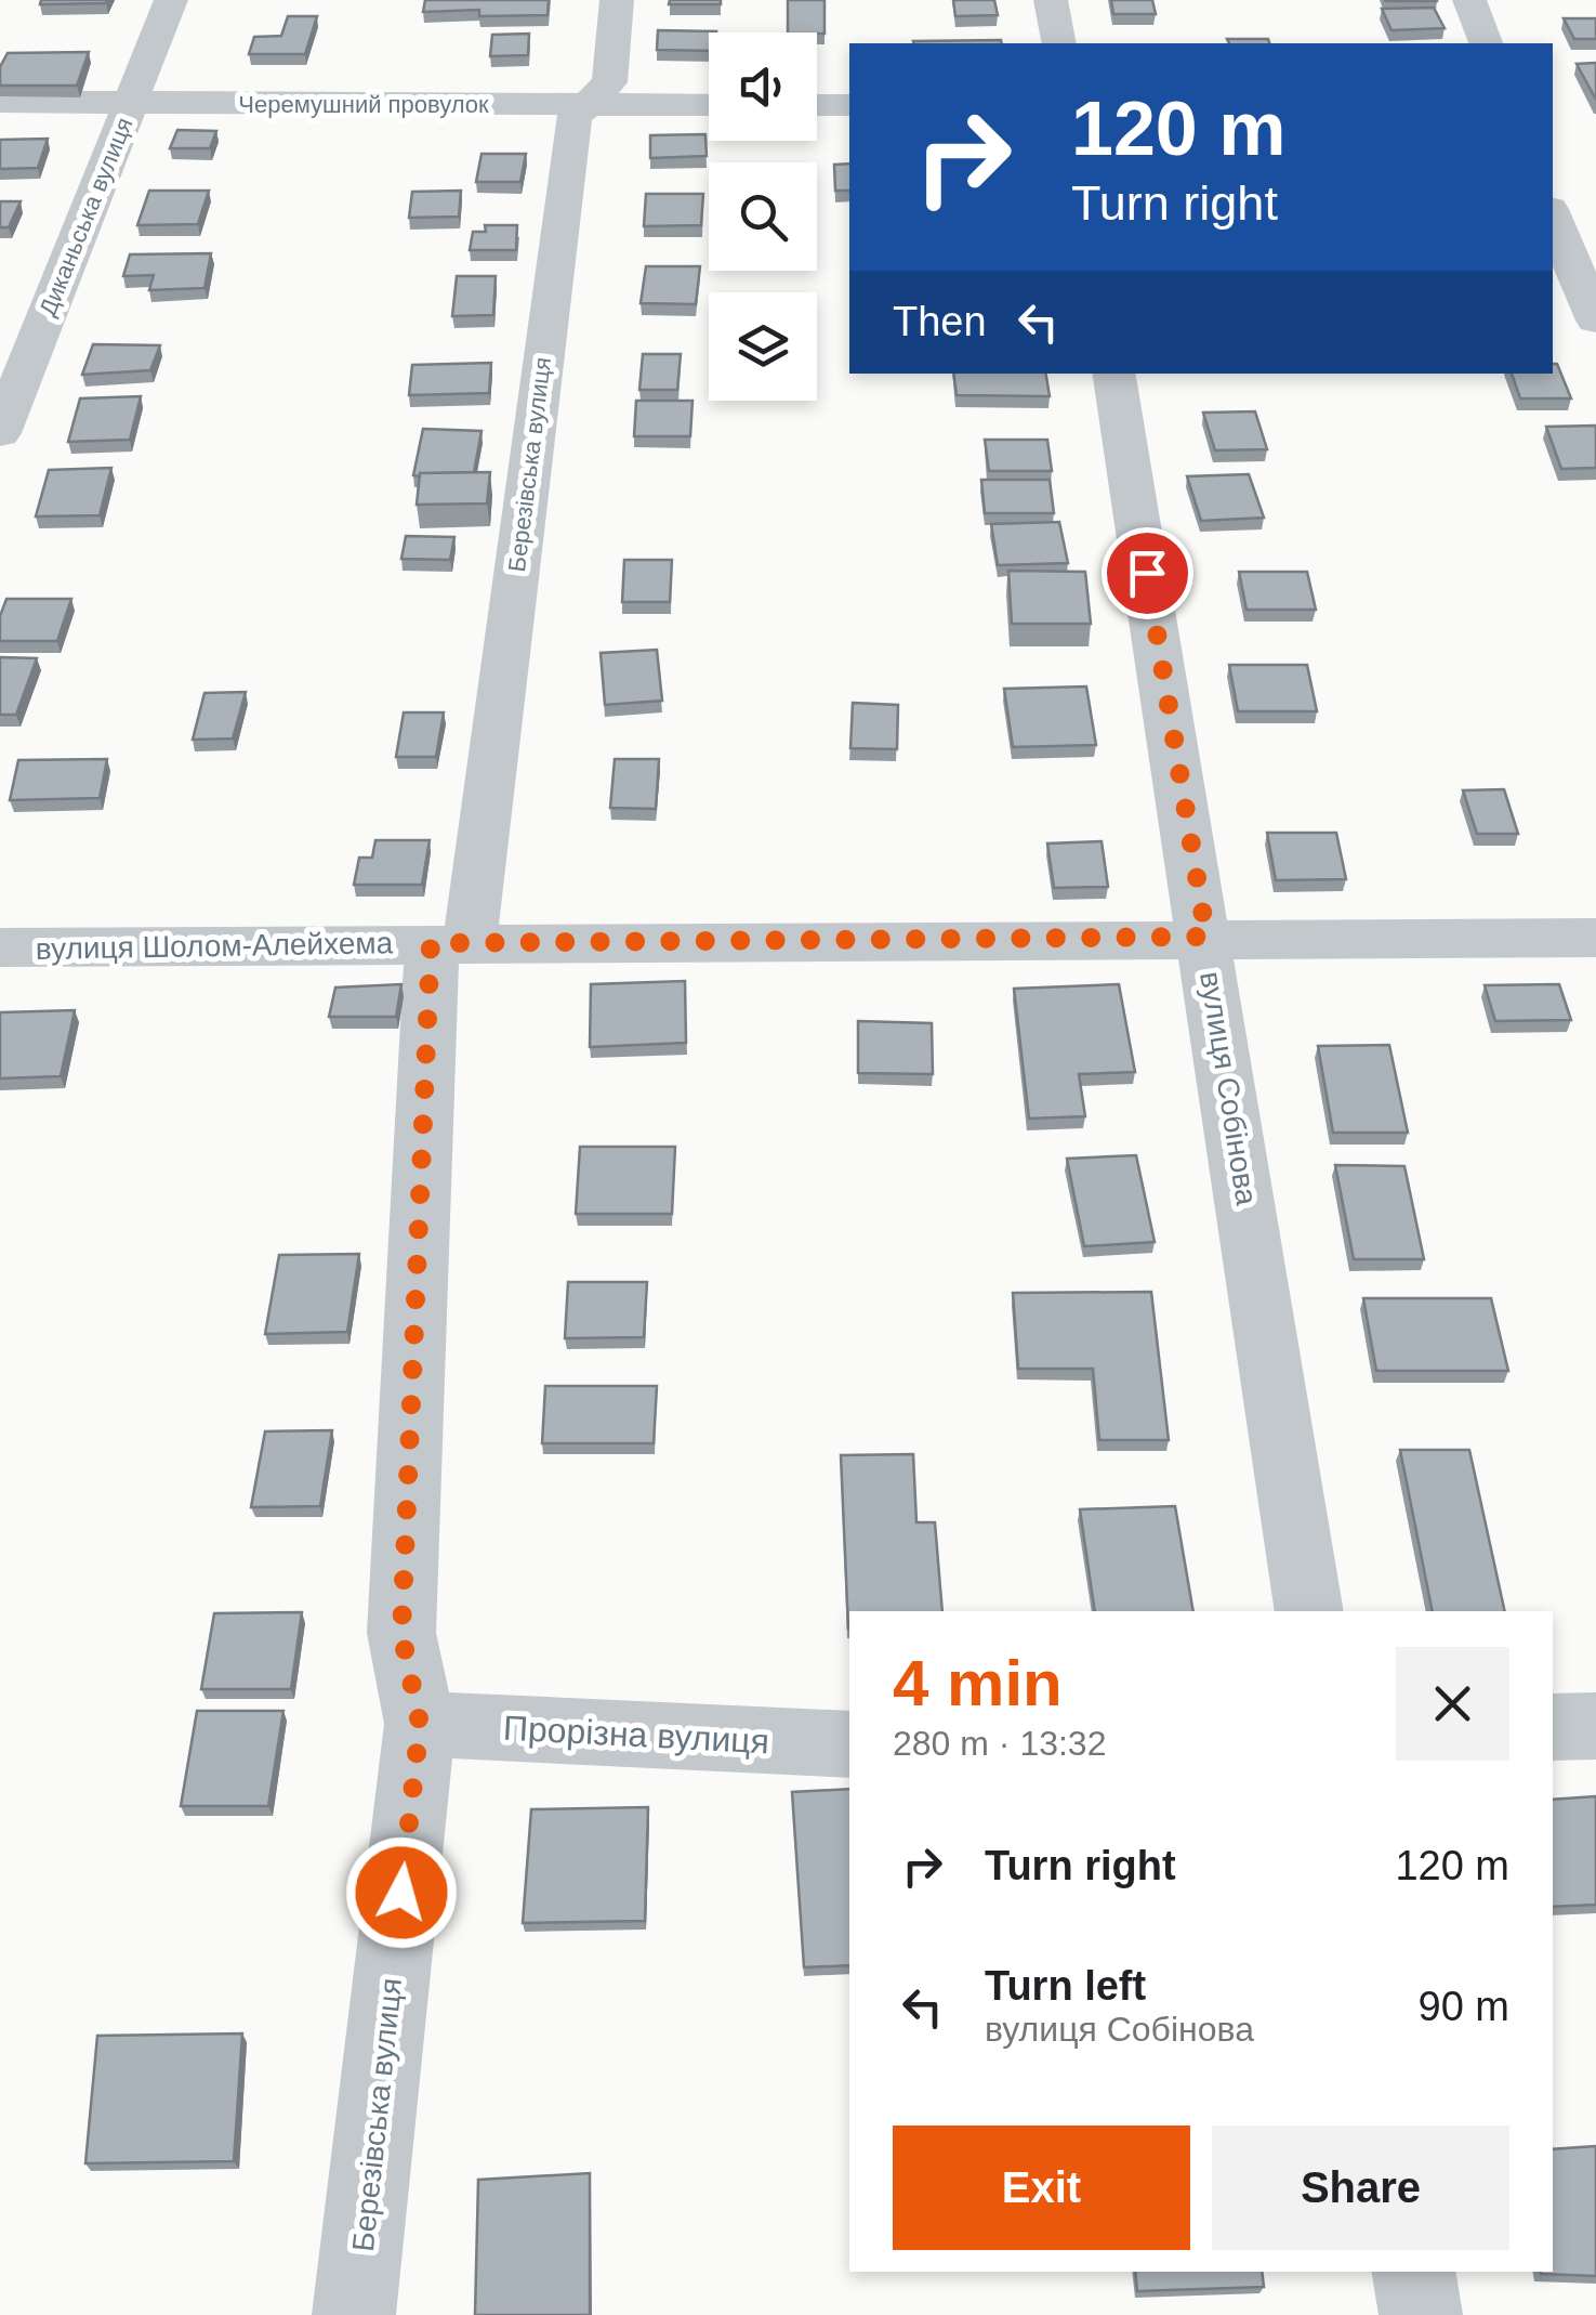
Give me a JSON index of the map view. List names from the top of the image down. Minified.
{"streets":{"street":["Черемушний провулок","Диканьська вулиця","Березівська вулиця","вулиця Шолом-Алейхема","вулиця Собінова","Прорізна вулиця"]},"crossings":[["Черемушний провулок","Диканьська вулиця"],["Черемушний провулок","Березівська вулиця"],["Березівська вулиця","вулиця Шолом-Алейхема"],["Березівська вулиця","Прорізна вулиця"],["вулиця Шолом-Алейхема","вулиця Собінова"]],"page":{"turn":["120 m","Turn right"],"then":"Then","heading":["4 min","280 m · 13:32"],"list":[{"name":"Turn right","value":"120 m"},{"name":"Turn left","note":"вулиця Собінова","value":"90 m"}],"buttons":["Exit","Share"]}}
